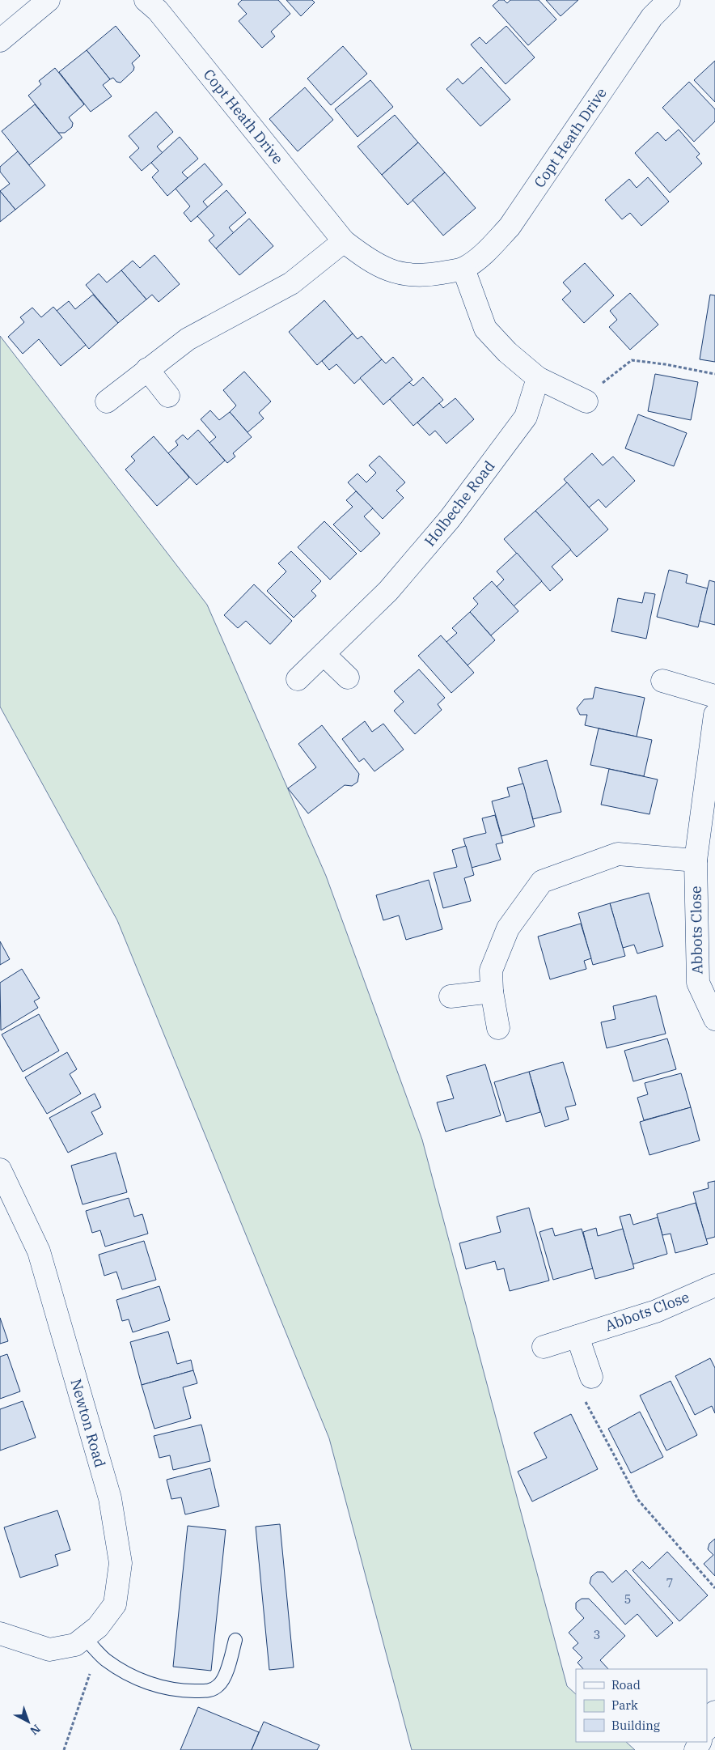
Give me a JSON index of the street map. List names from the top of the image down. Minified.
{"streets":{"street":["Copt Heath Drive","Holbeche Road","Abbots Close","Newton Road"]},"house_numbers":["7","5","3"],"legend":["Road","Park","Building"],"north":"bottom right"}
